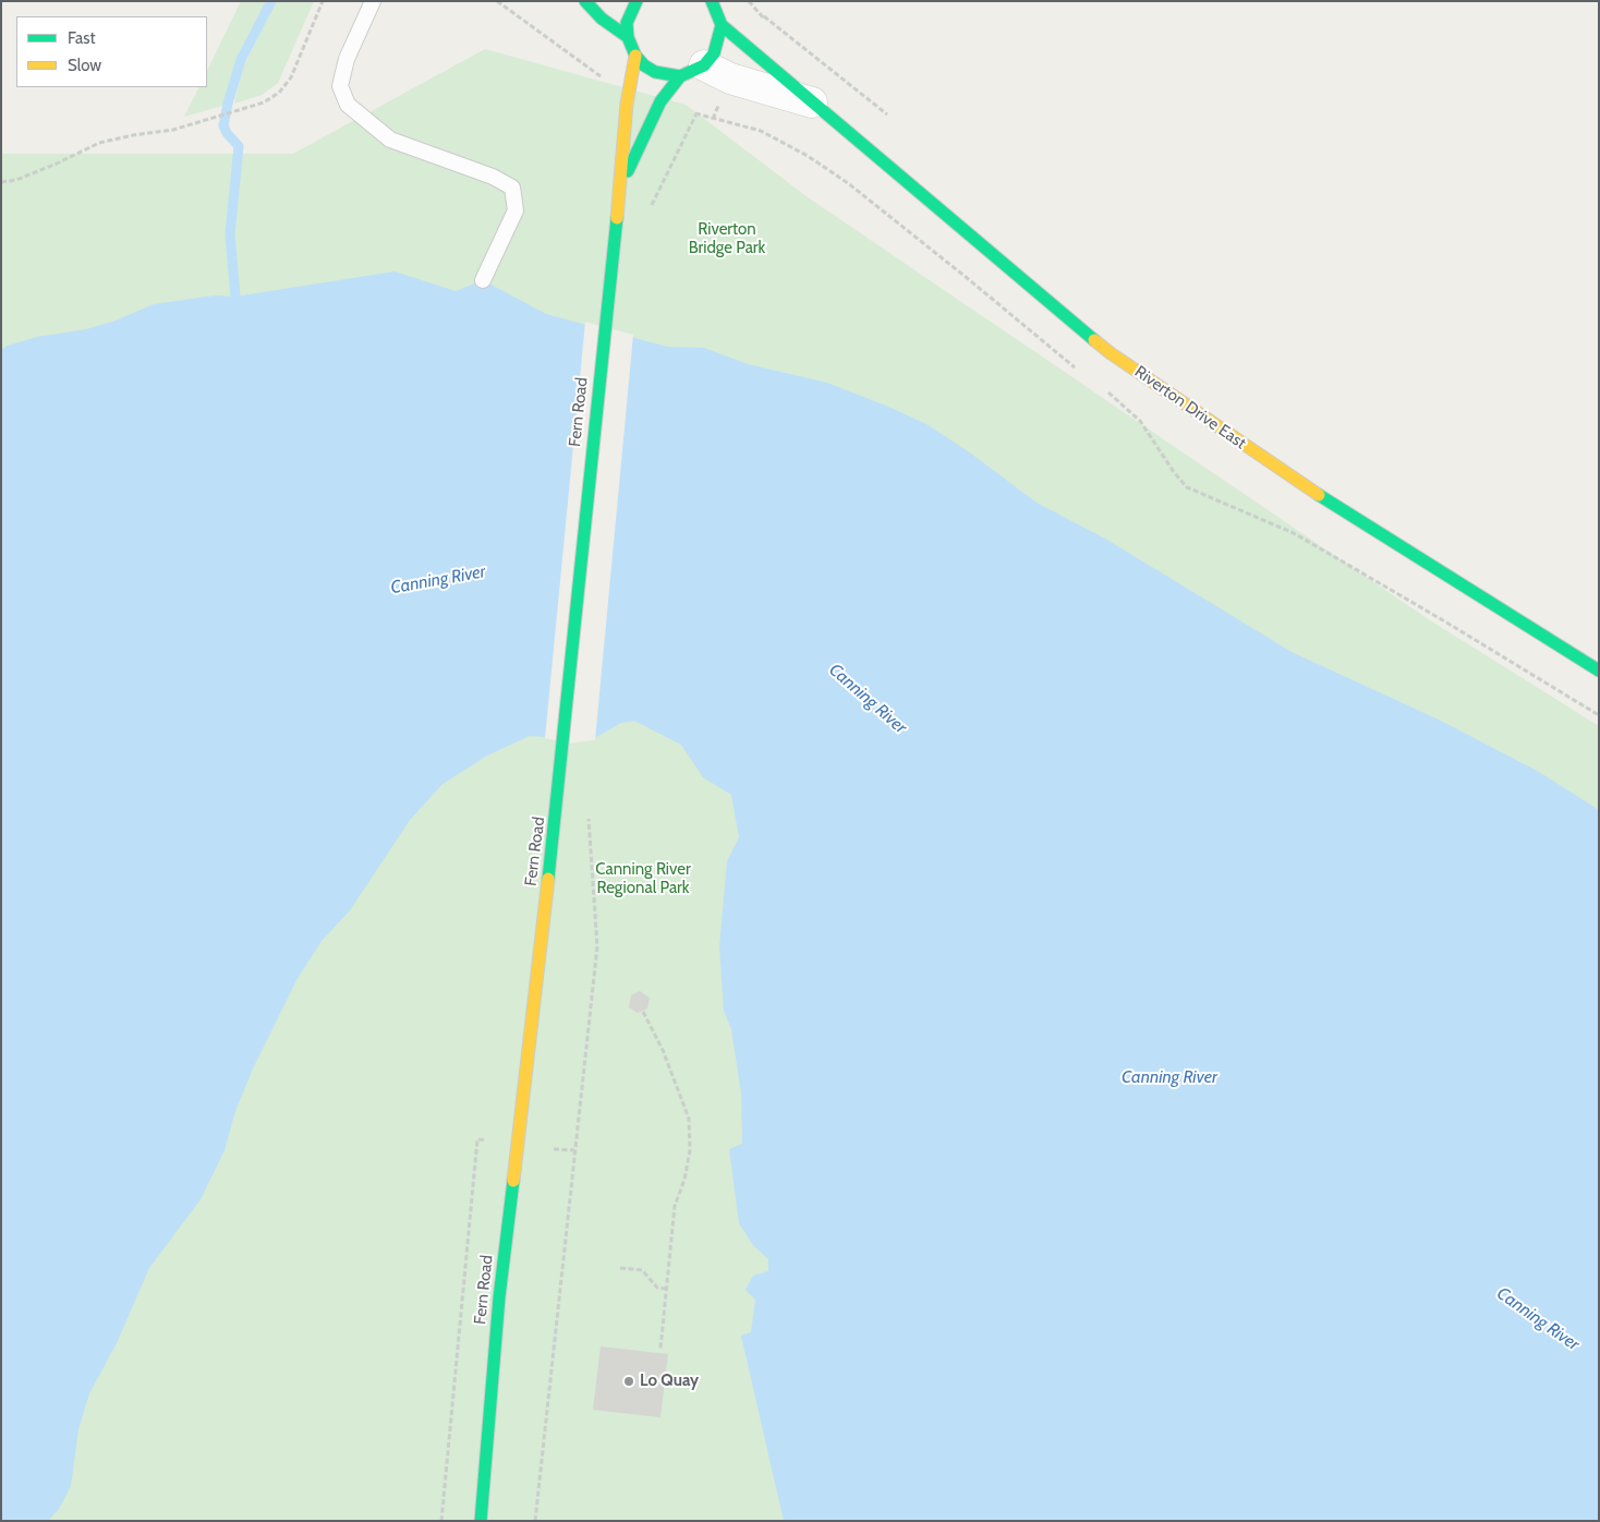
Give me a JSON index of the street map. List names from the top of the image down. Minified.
{"streets":{"street":["Riverton Drive East","Fern Road"]},"crossings":[["Riverton Drive East","Fern Road"]],"water":["Canning River"],"parks":["Riverton Bridge Park","Canning River Regional Park"],"places":["Lo Quay"],"legend":["Fast","Slow"]}
